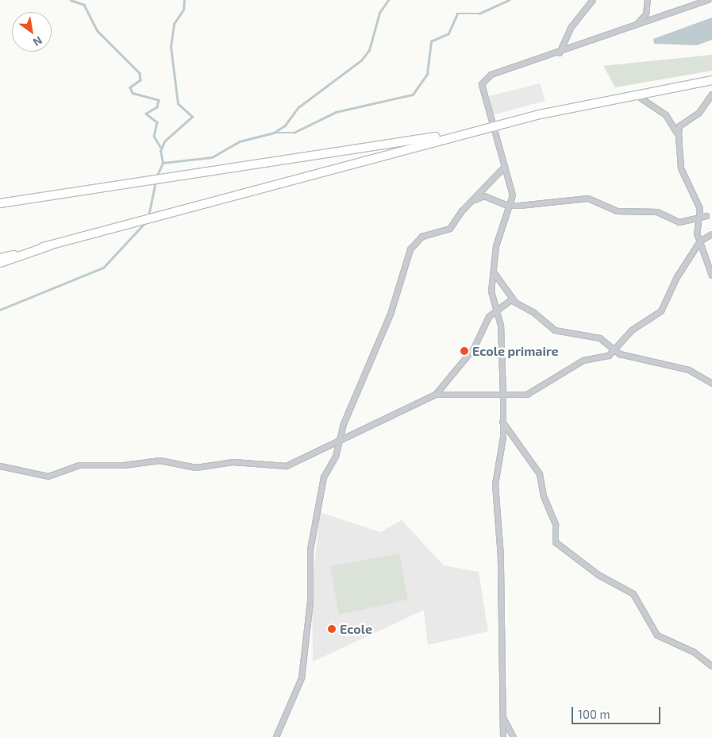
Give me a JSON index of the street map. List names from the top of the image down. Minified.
{"places":["Ecole primaire","Ecole"],"scale_bar":"100 m","north":"bottom right"}
